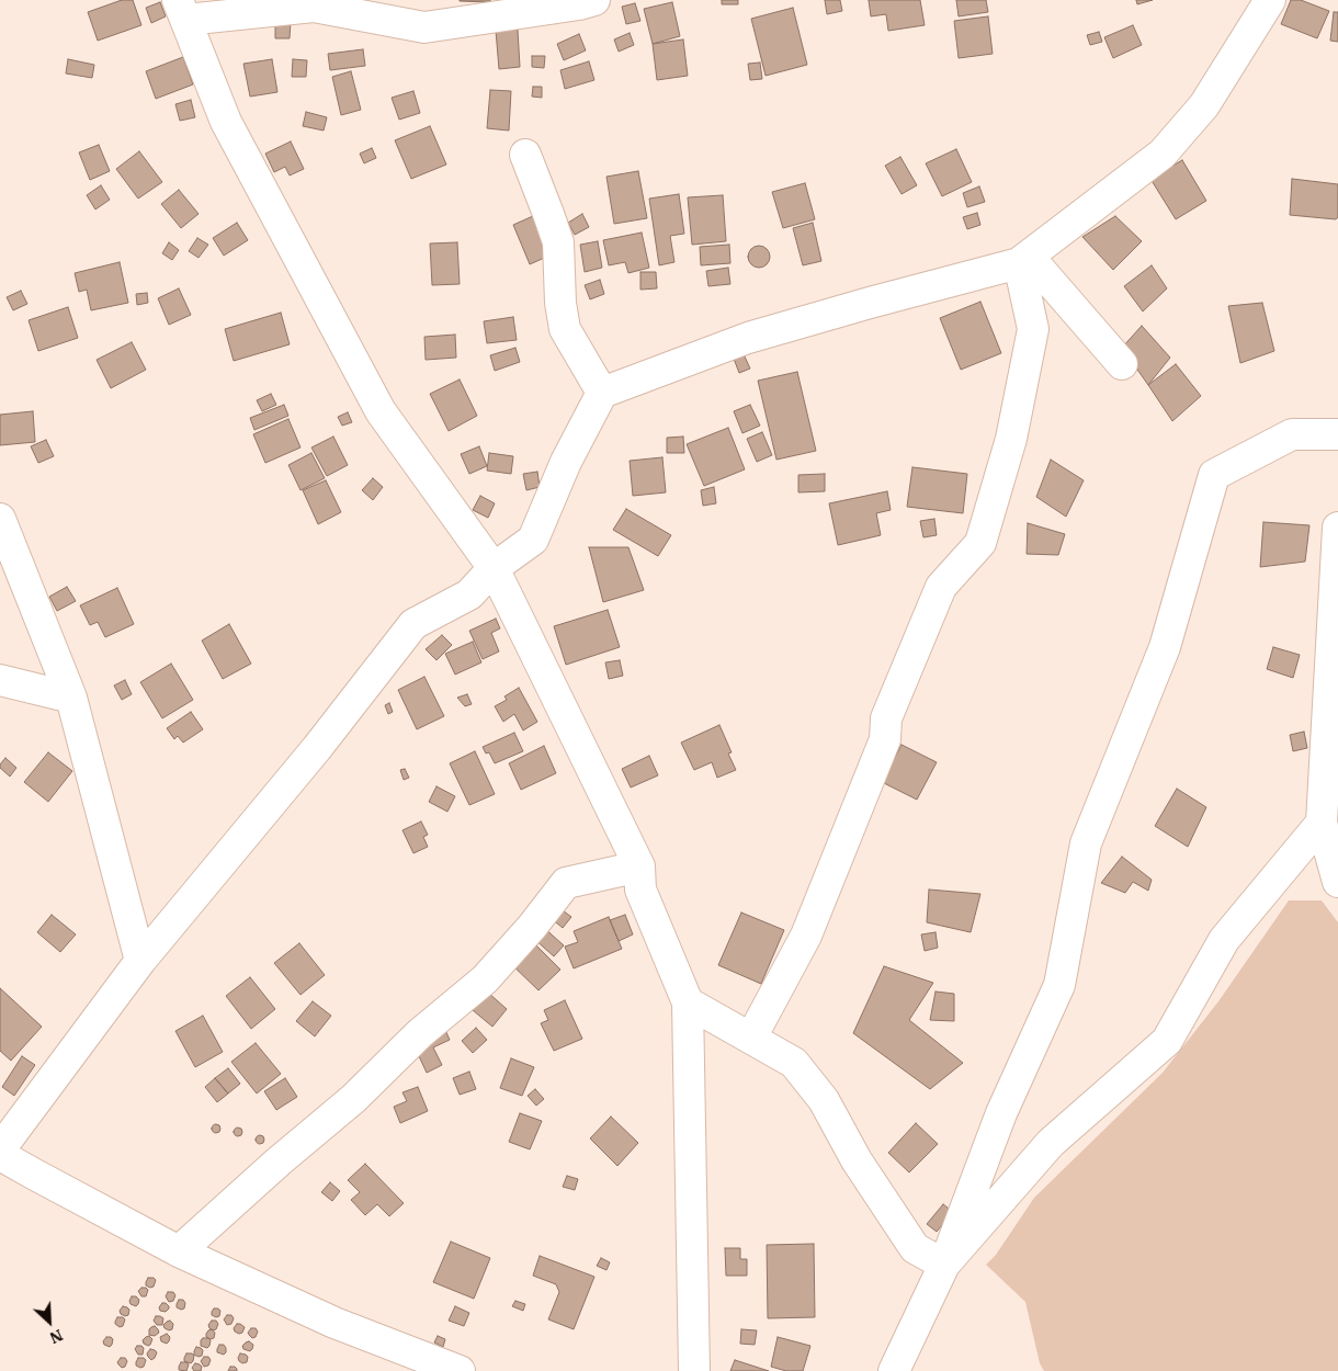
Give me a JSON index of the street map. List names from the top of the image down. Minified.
{"north":"bottom right"}
